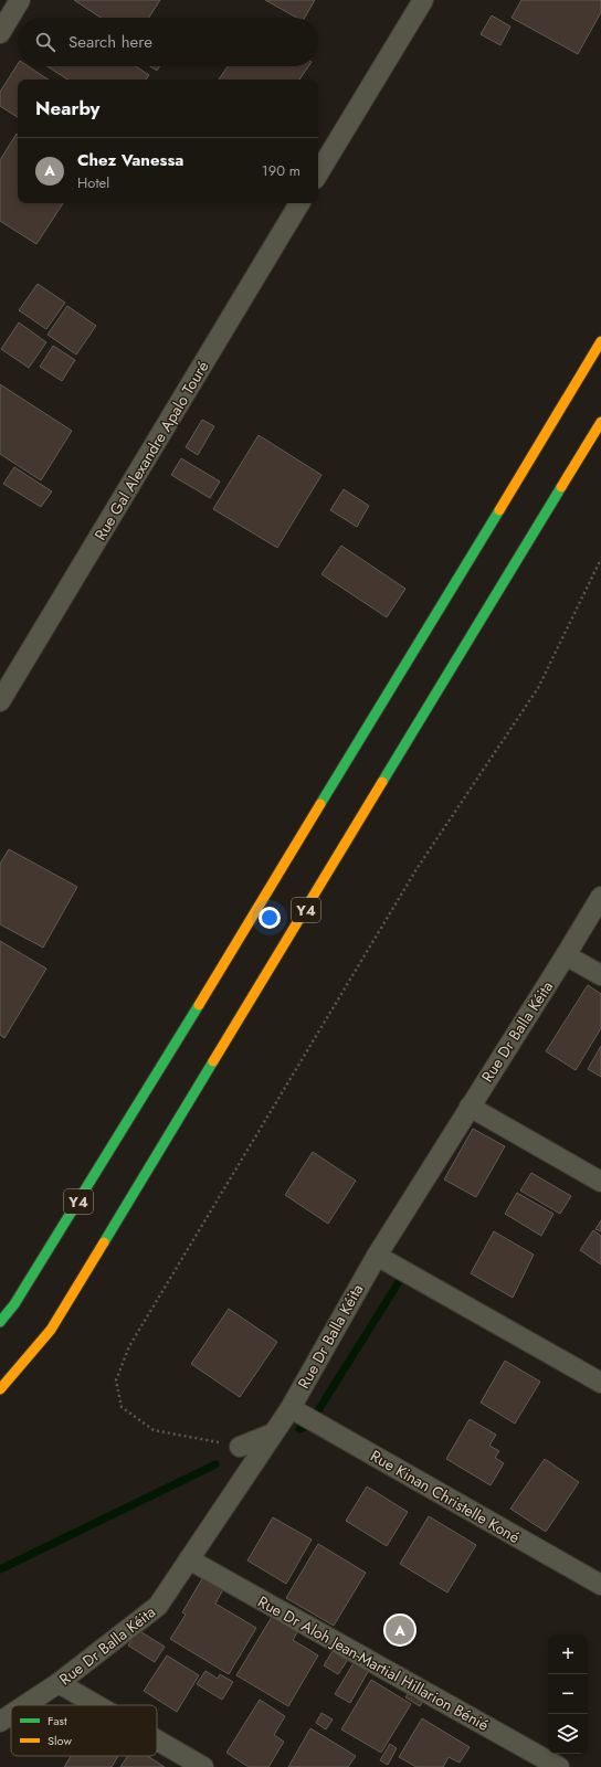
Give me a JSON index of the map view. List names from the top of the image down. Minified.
{"streets":{"highway":["Y4"],"street":["Rue Gal Alexandre Apalo Touré","Rue Dr Balla Kéita","Rue Kinan Christelle Koné","Rue Dr Aloh Jean-Martial Hillarion Bénié"]},"crossings":[["Rue Dr Balla Kéita","Rue Kinan Christelle Koné"],["Rue Dr Balla Kéita","Rue Dr Aloh Jean-Martial Hillarion Bénié"]],"legend":["Fast","Slow"],"page":{"search":"Search here","heading":"Nearby","list":[{"mark":"A","name":"Chez Vanessa","note":"Hotel","value":"190 m"}],"pins":"A","map_buttons":["+","−"]}}
